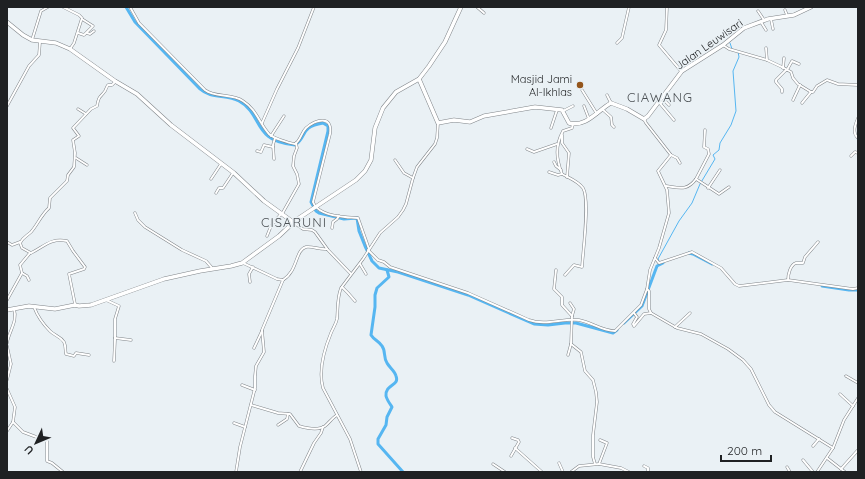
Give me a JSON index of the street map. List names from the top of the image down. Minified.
{"streets":{"main road":["Jalan Leuwisari"]},"districts":["CIAWANG","CISARUNI"],"places":["Masjid Jami Al-Ikhlas"],"scale_bar":"200 m","north":"bottom left"}
